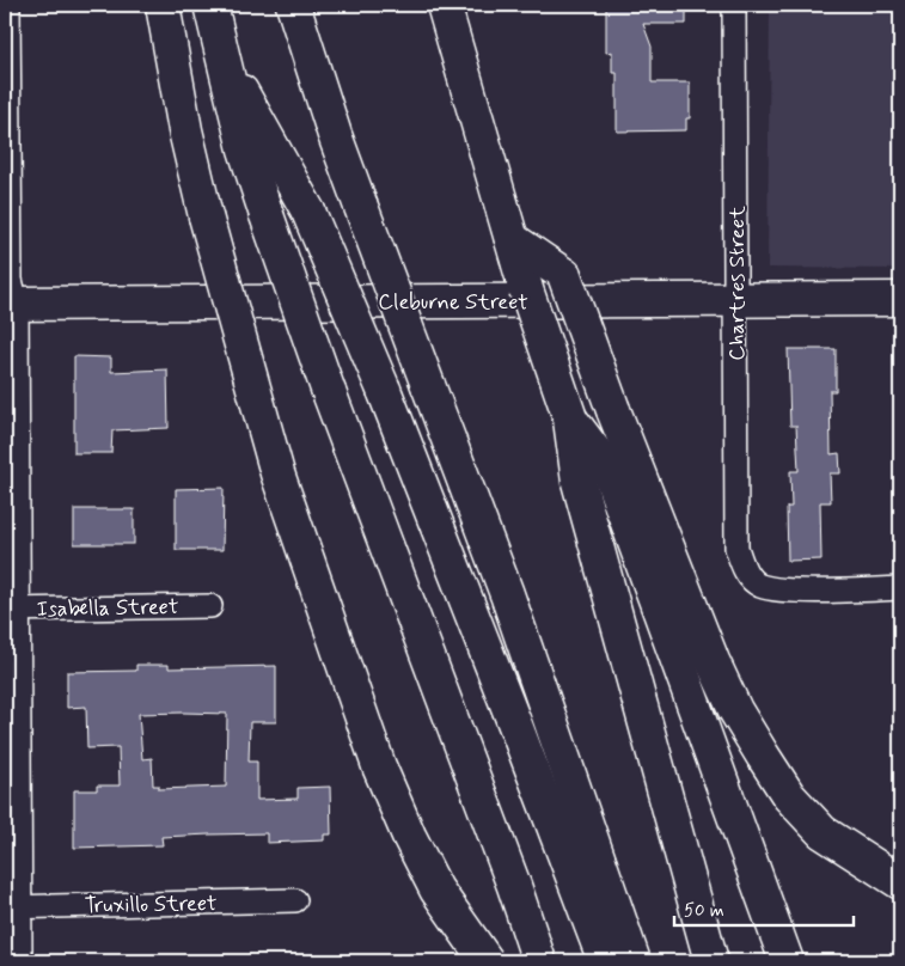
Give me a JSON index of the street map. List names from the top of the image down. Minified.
{"streets":{"main road":["Cleburne Street"],"street":["Chartres Street","Isabella Street","Truxillo Street"]},"crossings":[["Chartres Street","Cleburne Street"]],"scale_bar":"50 m"}
